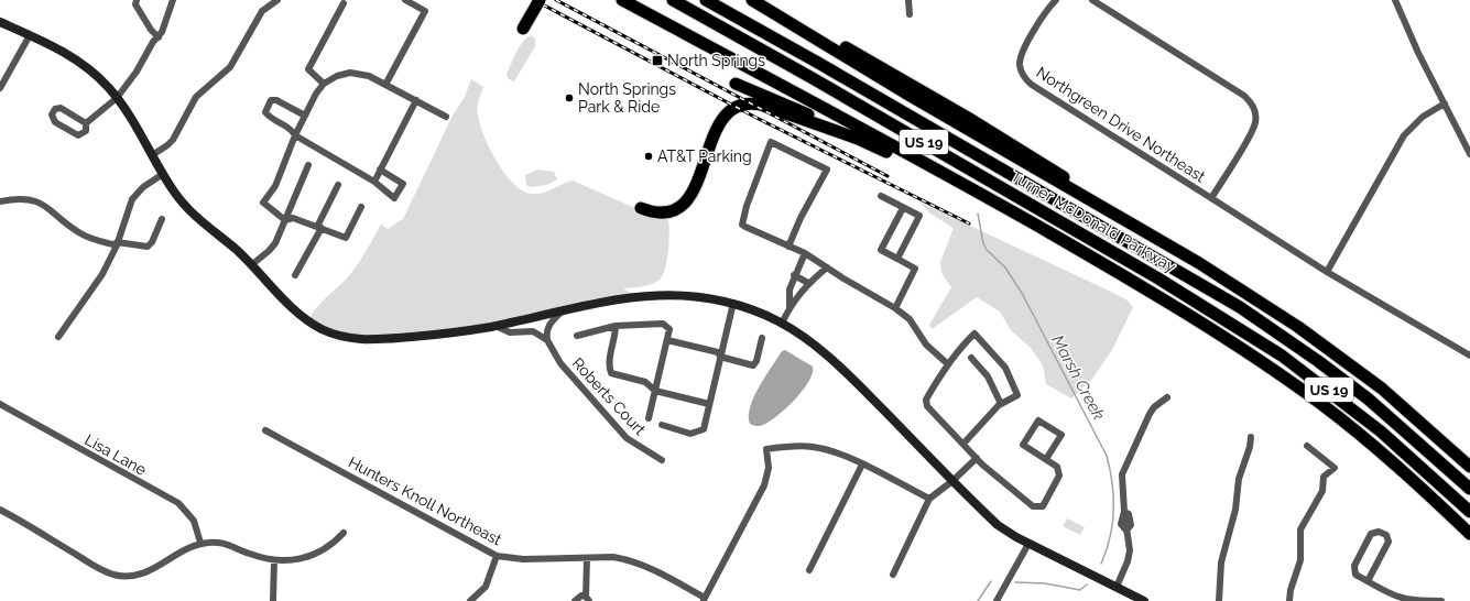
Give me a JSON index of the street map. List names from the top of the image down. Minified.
{"streets":{"highway":["US 19","Turner McDonald Parkway"],"street":["Northgreen Drive Northeast","Roberts Court","Lisa Lane","Hunters Knoll Northeast"]},"water":["Marsh Creek"],"places":{"transit":["North Springs"],"other":["North Springs Park & Ride","AT&T Parking"]}}
